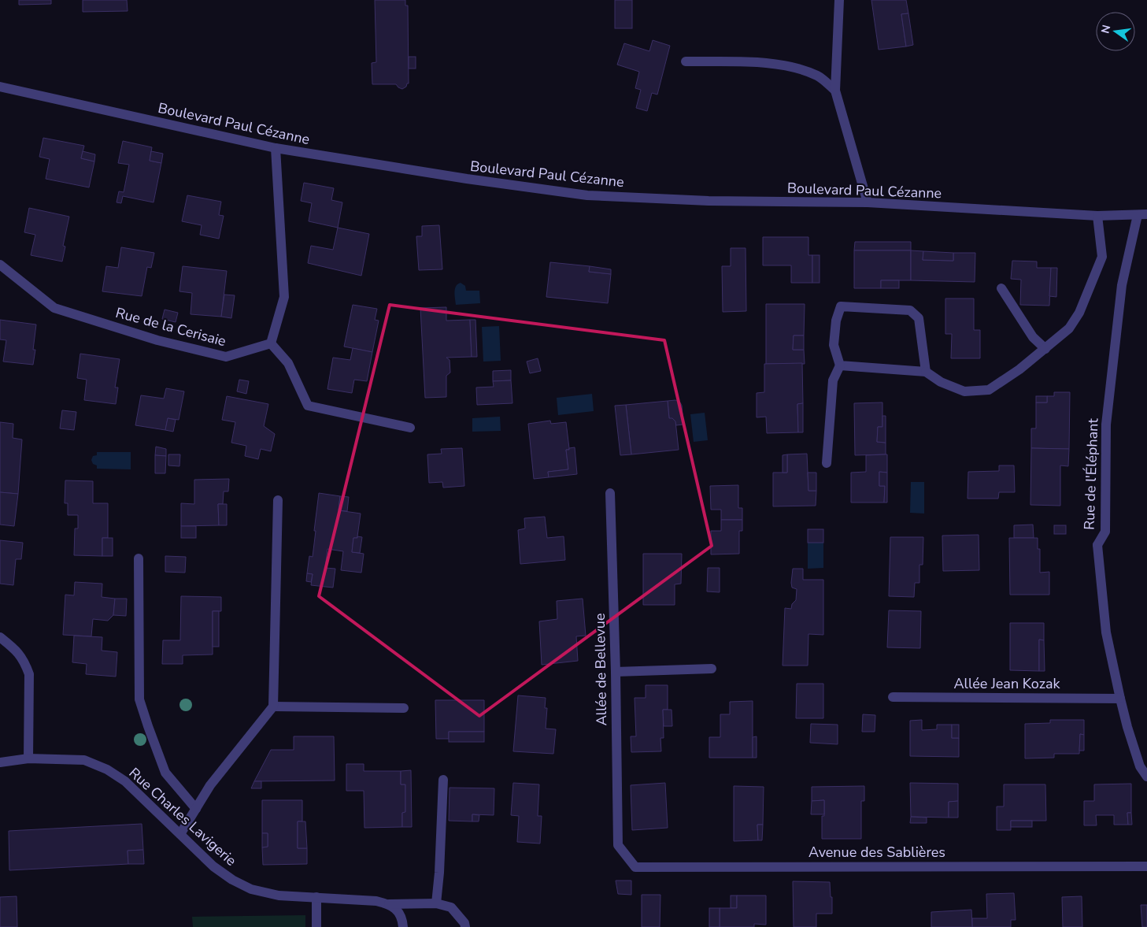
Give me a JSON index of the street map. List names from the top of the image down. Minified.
{"streets":{"street":["Boulevard Paul Cézanne","Rue de la Cerisaie","Rue de l'Éléphant","Allée de Bellevue","Allée Jean Kozak","Rue Charles Lavigerie","Avenue des Sablières"]},"crossings":[["Boulevard Paul Cézanne","Rue de l'Éléphant"],["Rue de l'Éléphant","Allée Jean Kozak"],["Allée de Bellevue","Avenue des Sablières"]],"north":"left"}
